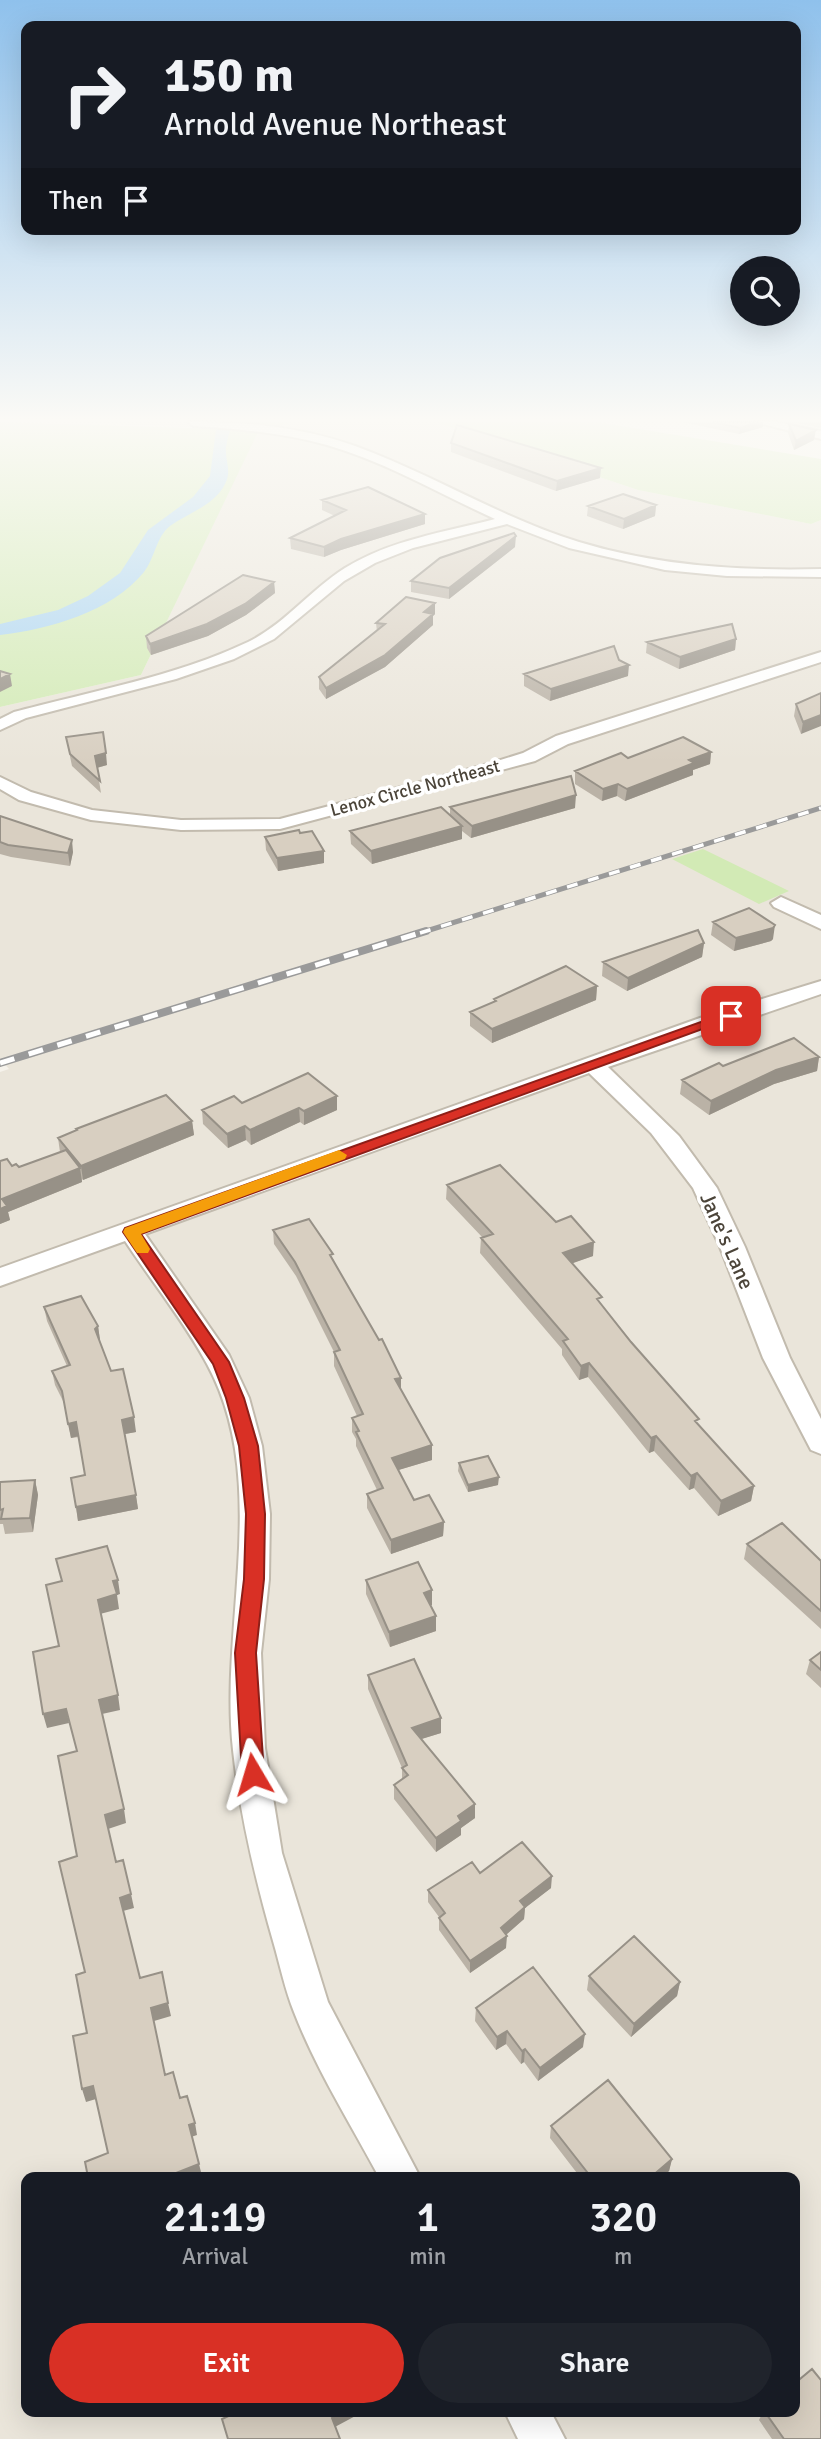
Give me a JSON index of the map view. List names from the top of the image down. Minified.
{"streets":{"street":["Lenox Circle Northeast","Jane's Lane"]},"page":{"turn":["150 m","Arnold Avenue Northeast"],"then":"Then","eta":["21:19","Arrival","1","min","320","m"],"buttons":["Exit","Share"]}}
